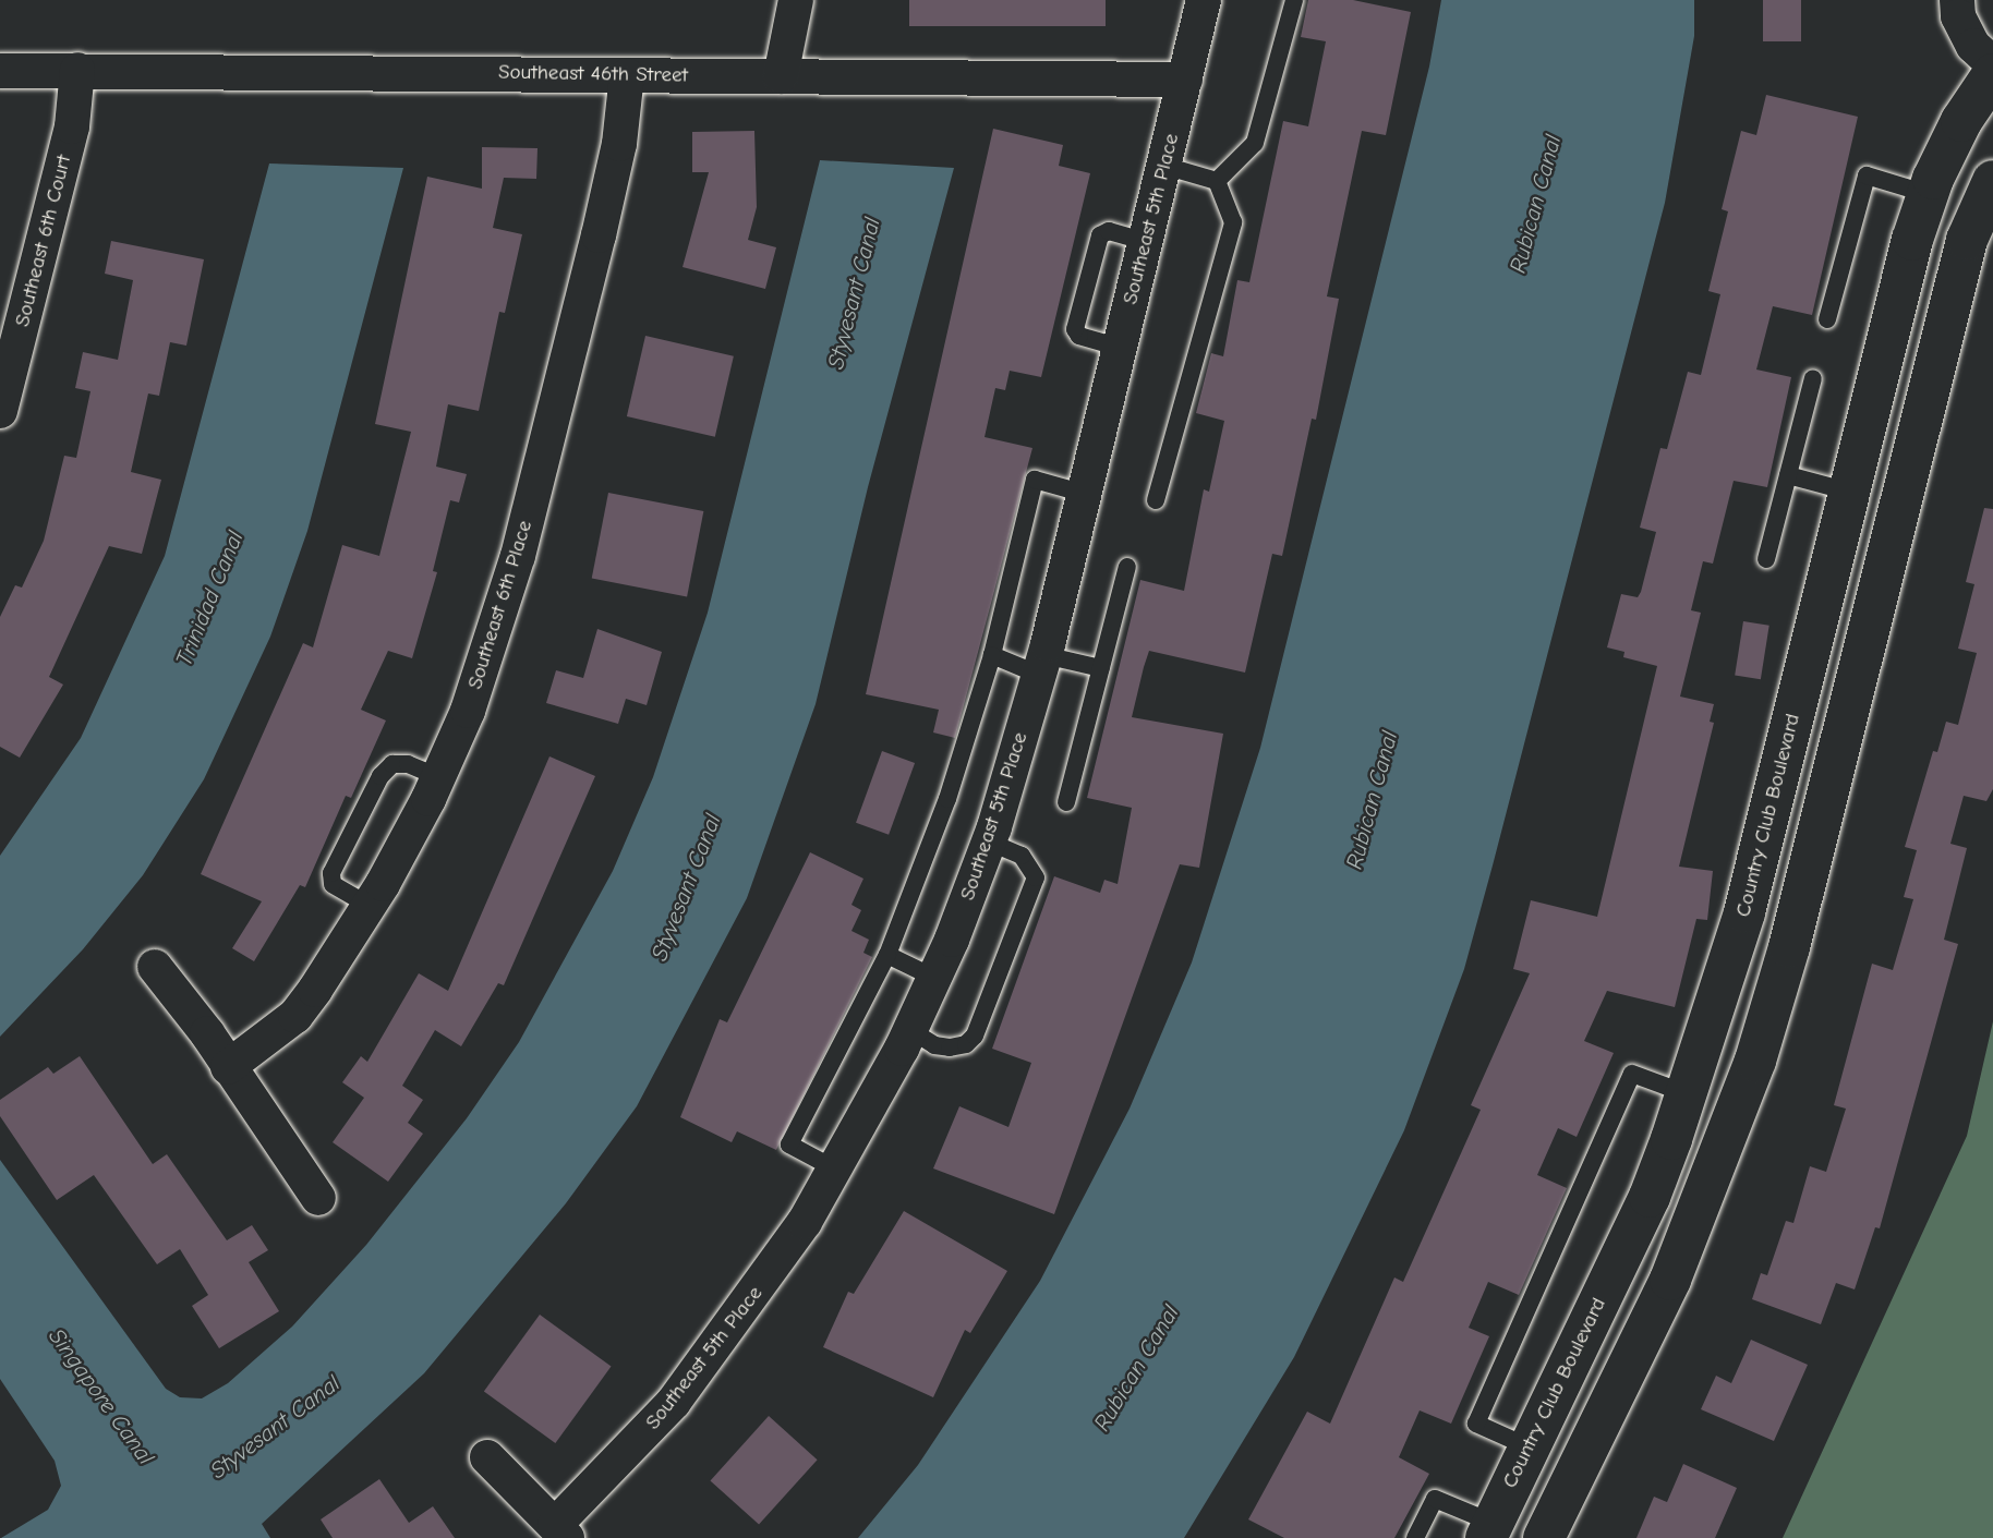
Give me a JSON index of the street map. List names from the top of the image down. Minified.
{"streets":{"main road":["Country Club Boulevard"],"street":["Southeast 46th Street","Southeast 5th Place","Southeast 6th Court","Southeast 6th Place"]},"crossings":[["Southeast 46th Street","Southeast 5th Place"],["Southeast 46th Street","Southeast 6th Court"],["Southeast 46th Street","Southeast 6th Place"]],"water":["Rubican Canal","Styvesant Canal","Trinidad Canal","Singapore Canal"]}
